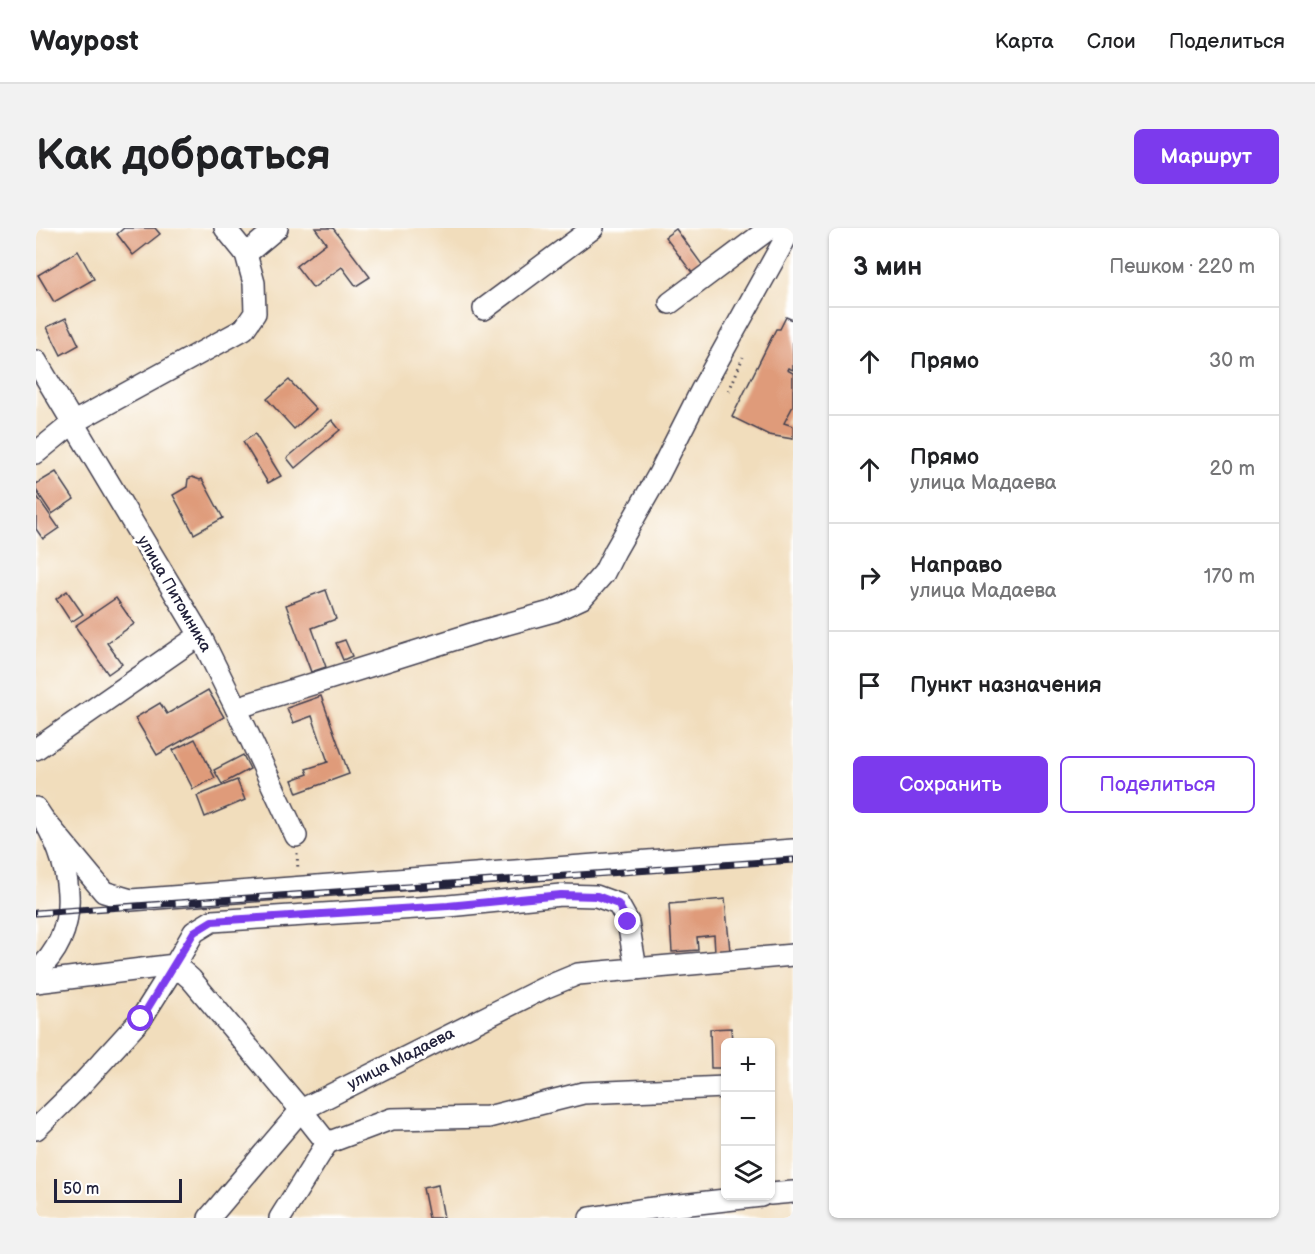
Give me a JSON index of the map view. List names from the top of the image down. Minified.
{"streets":{"street":["улица Питомника","улица Мадаева"]},"scale_bar":"50 m","page":{"header":"Waypost","nav":["Карта","Слои","Поделиться"],"buttons":["Маршрут",["Сохранить","Поделиться"]],"title":"Как добраться","heading":["3 мин","Пешком · 220 m"],"list":[["Прямо","30 m"],["Прямо","улица Мадаева","20 m"],["Направо","улица Мадаева","170 m"],"Пункт назначения"],"map_buttons":["+","−"],"scale":"50 m"}}
